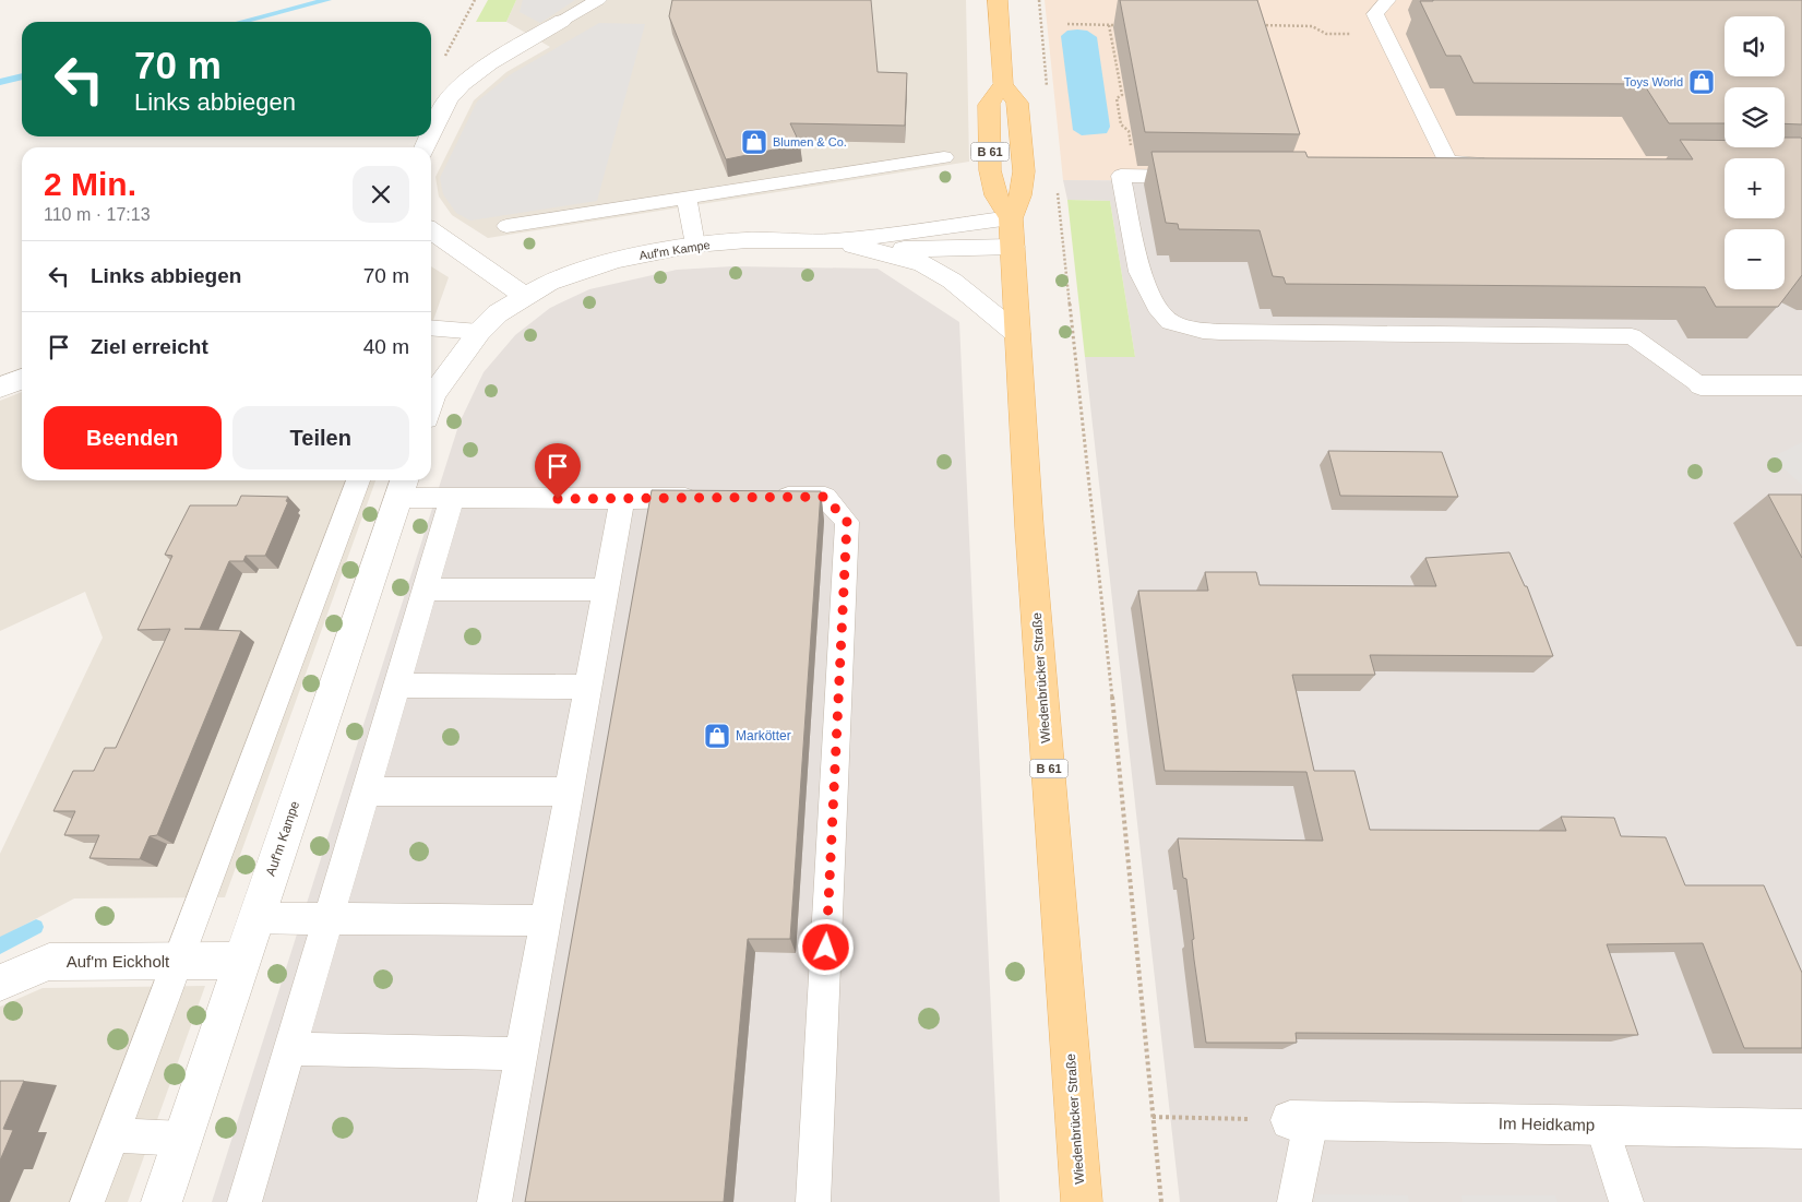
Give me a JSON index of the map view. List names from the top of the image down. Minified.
{"streets":{"main road":["B 61","Wiedenbrücker Straße"],"street":["Auf'm Kampe","Auf'm Eickholt","Im Heidkamp"]},"crossings":[["Auf'm Kampe","Wiedenbrücker Straße"],["Auf'm Kampe","Auf'm Eickholt"]],"places":{"shop":["Toys World","Blumen & Co.","Markötter"]},"page":{"map_buttons":["+","−"],"turn":["70 m","Links abbiegen"],"heading":["2 Min.","110 m · 17:13"],"list":[{"name":"Links abbiegen","value":"70 m"},{"name":"Ziel erreicht","value":"40 m"}],"buttons":["Beenden","Teilen"]}}
